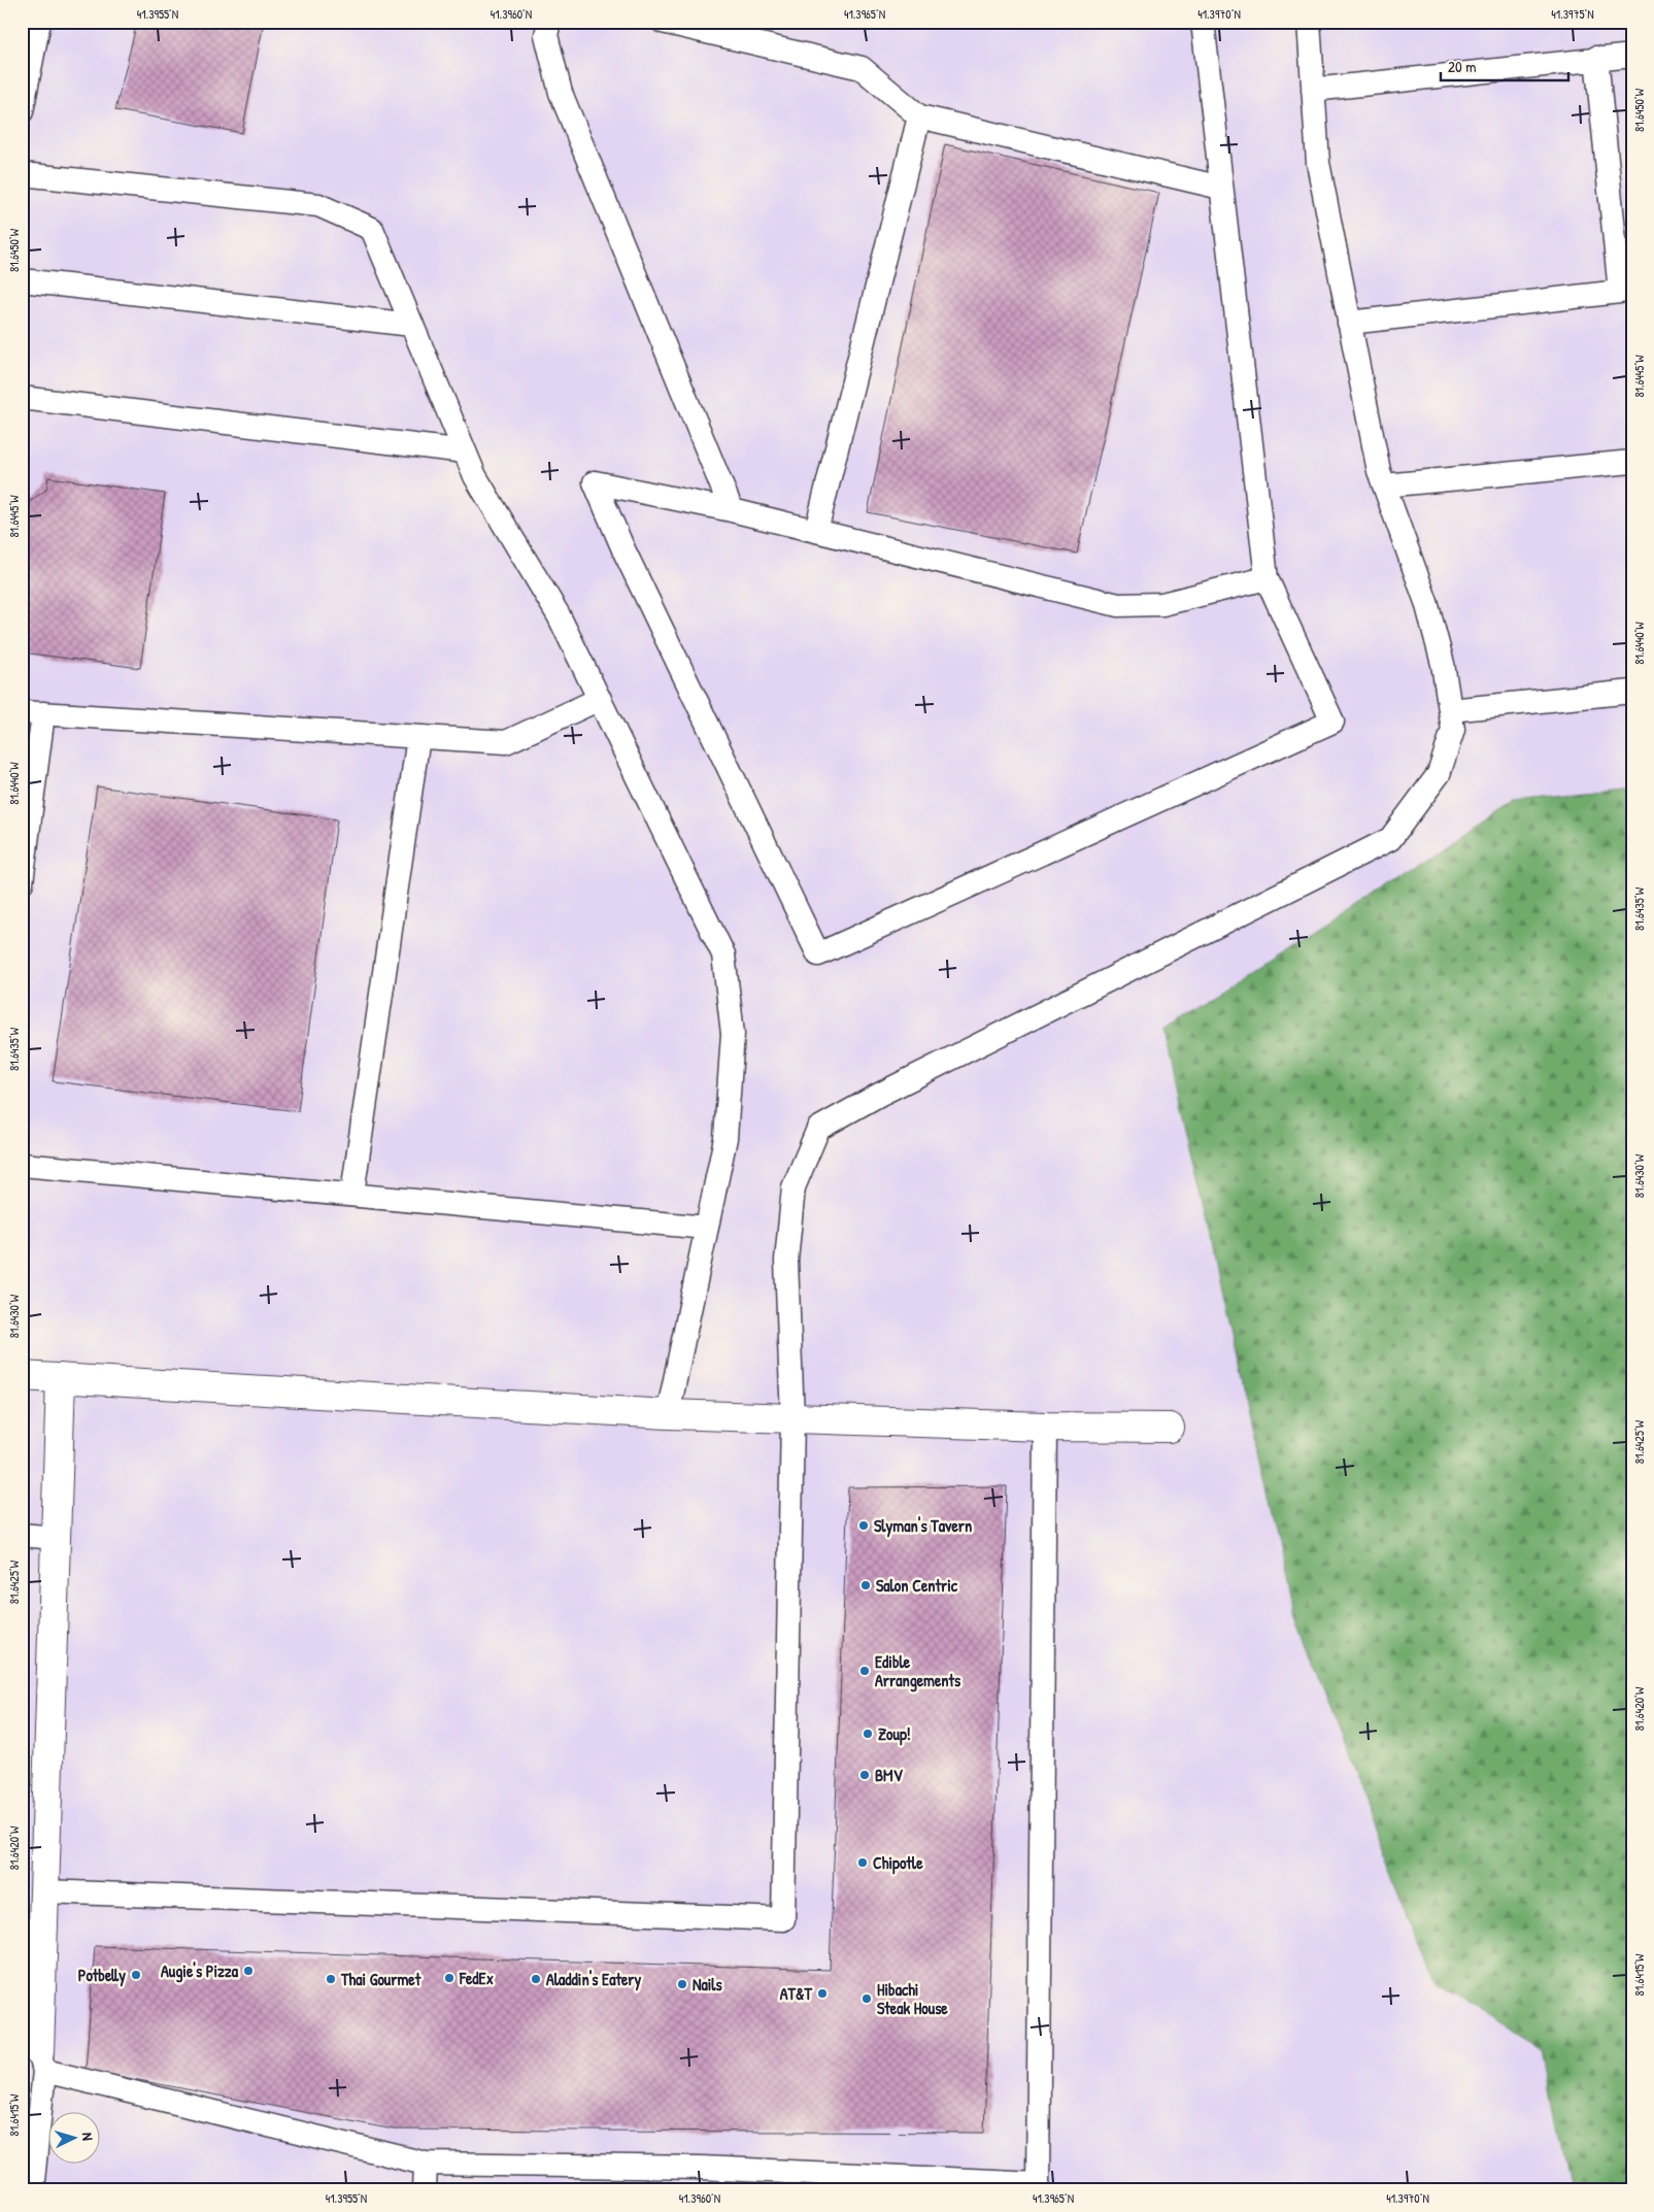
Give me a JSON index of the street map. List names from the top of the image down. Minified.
{"places":["Slyman's Tavern","Salon Centric","Edible Arrangements","Zoup!","BMV","Chipotle","Augie's Pizza","Potbelly","FedEx","Thai Gourmet","Aladdin's Eatery","Nails","AT&T","Hibachi Steak House"],"scale_bar":"20 m","north":"right","coordinates":["41.3955°N","41.3960°N","41.3965°N","41.3970°N","41.3975°N","81.6450°W","81.6445°W","81.6440°W","81.6435°W","81.6430°W","81.6425°W","81.6420°W","81.6415°W"]}
